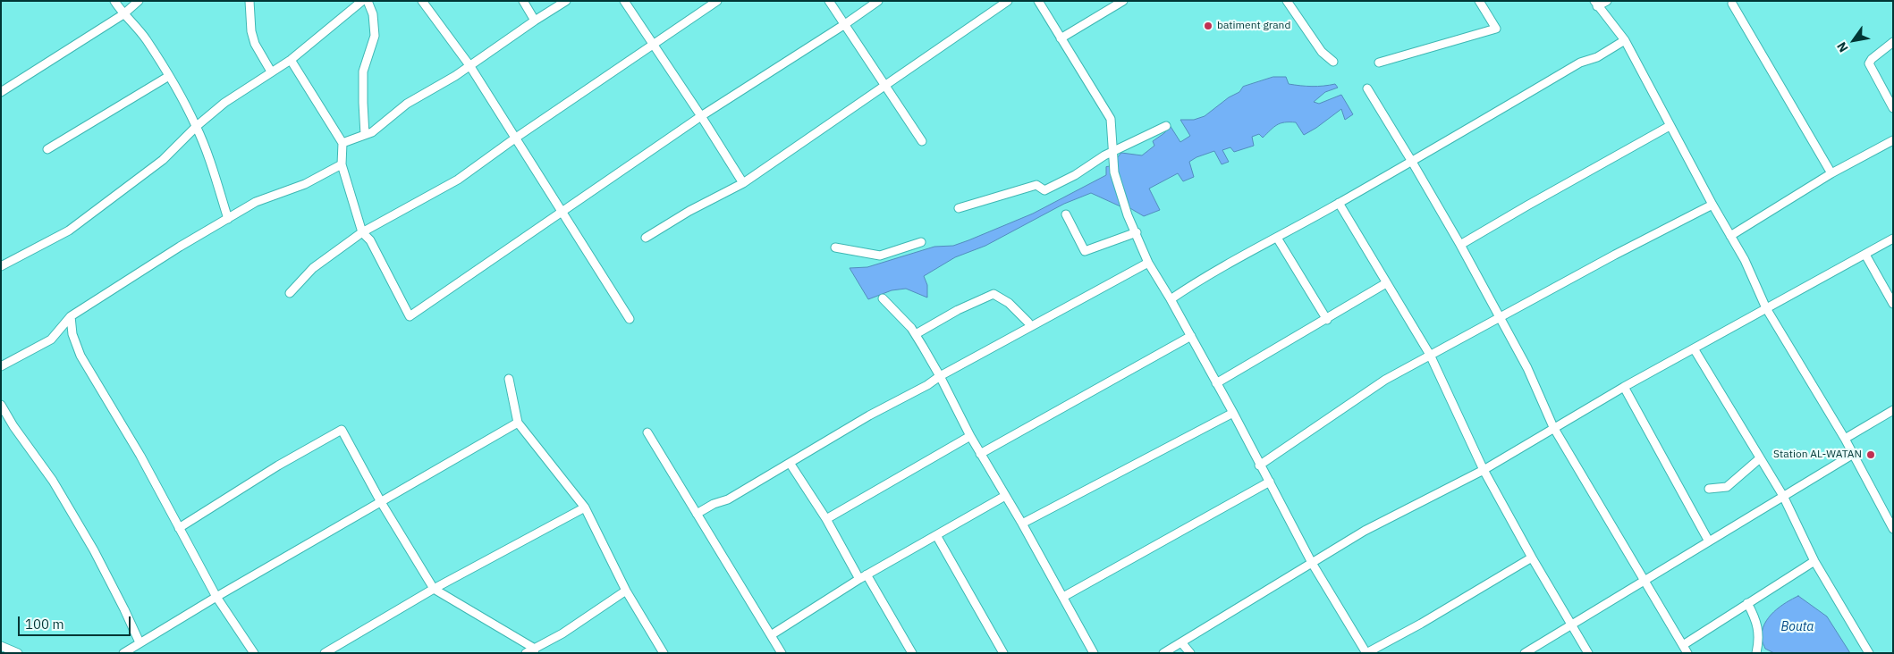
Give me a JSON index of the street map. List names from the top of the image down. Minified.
{"water":["Bouta"],"places":["batiment grand","Station AL-WATAN"],"scale_bar":"100 m","north":"bottom left"}
